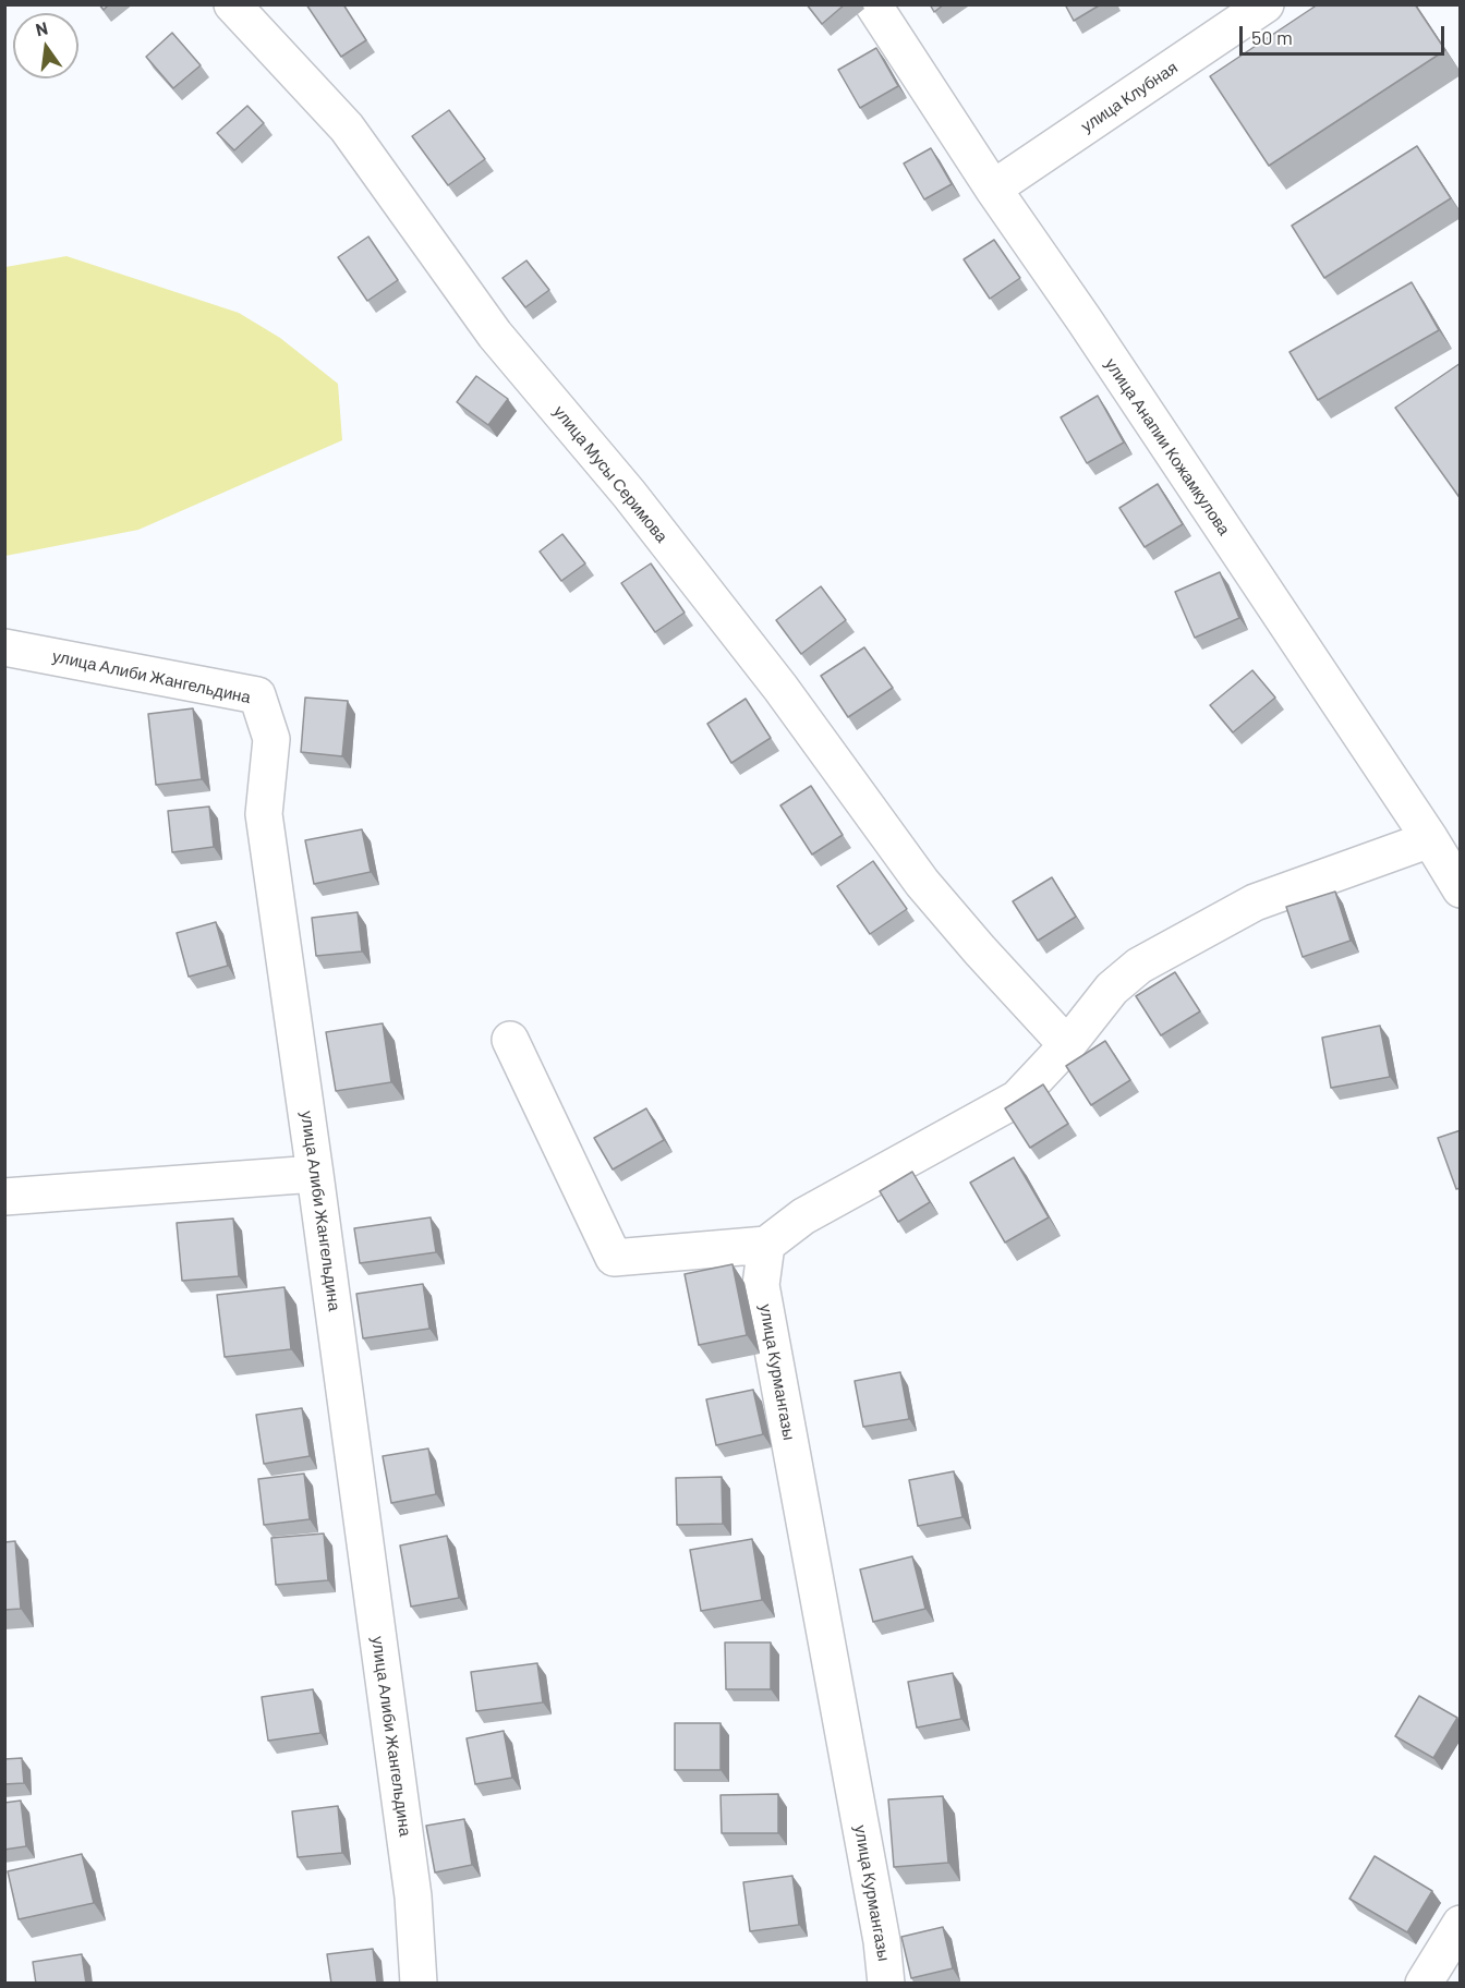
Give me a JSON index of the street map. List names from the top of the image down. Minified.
{"streets":{"street":["улица Клубная","улица Анапии Кожамкулова","улица Мусы Серимова","улица Алиби Жангельдина","улица Курмангазы"]},"crossings":[["улица Клубная","улица Анапии Кожамкулова"]],"scale_bar":"50 m","north":"top"}
